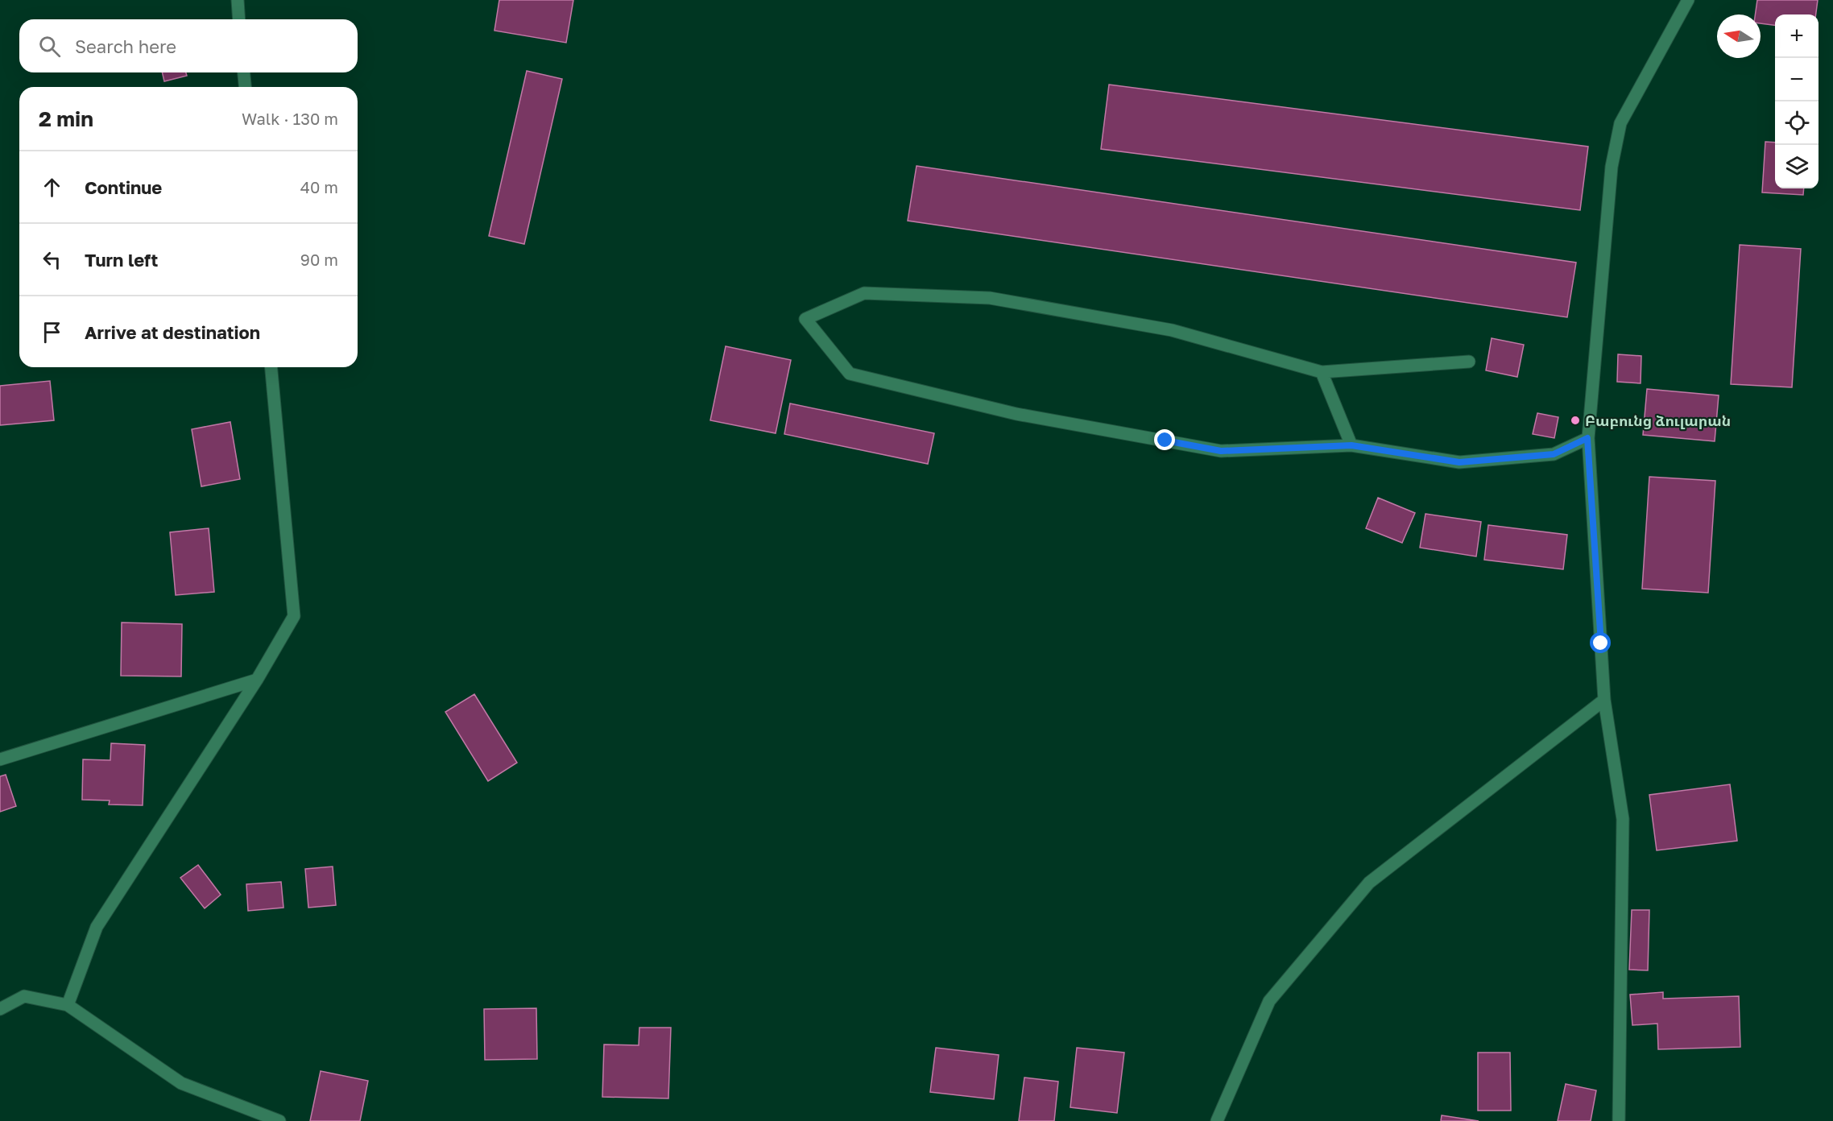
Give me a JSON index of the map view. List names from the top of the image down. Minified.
{"places":["Բաբունց ձուլարան"],"north":"left","page":{"map_buttons":["+","−"],"search":"Search here","heading":["2 min","Walk · 130 m"],"list":[["Continue","40 m"],["Turn left","90 m"],"Arrive at destination"]}}
